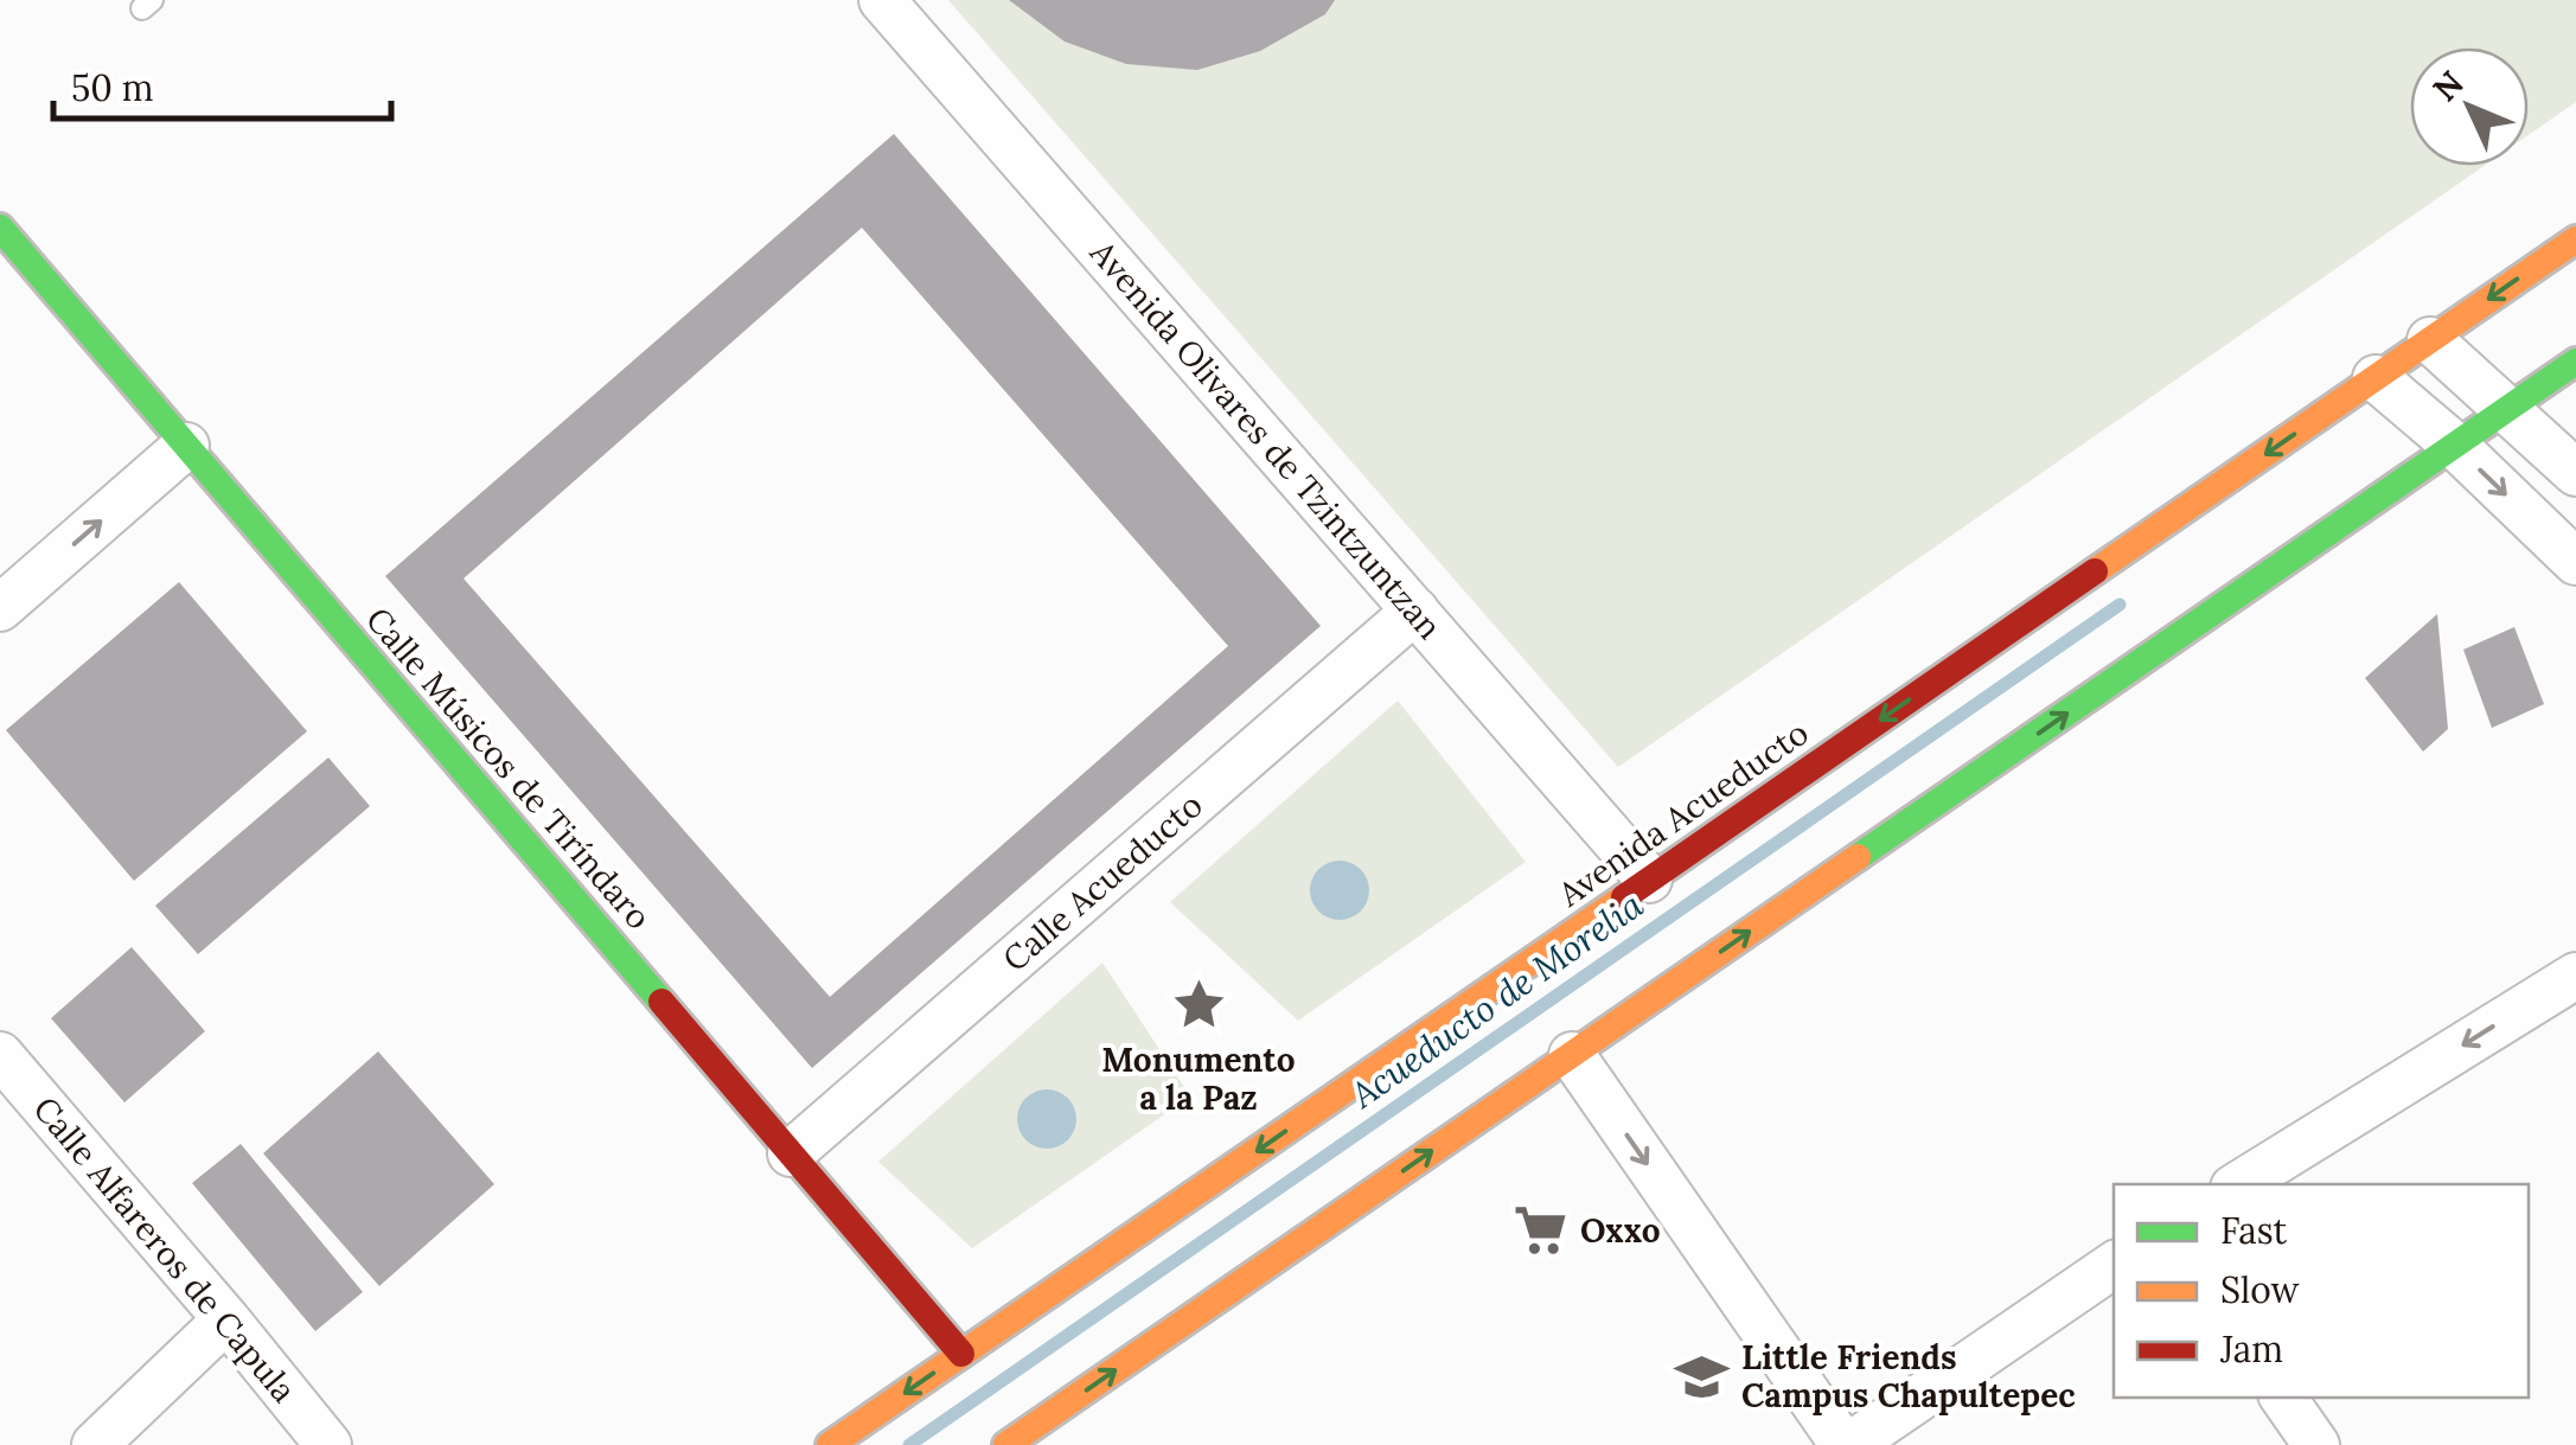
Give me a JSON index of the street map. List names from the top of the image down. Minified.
{"streets":{"main road":["Calle Músicos de Tiríndaro","Avenida Acueducto"],"street":["Avenida Olivares de Tzintzuntzan","Calle Acueducto","Calle Alfareros de Capula"]},"crossings":[["Avenida Olivares de Tzintzuntzan","Avenida Acueducto"],["Avenida Olivares de Tzintzuntzan","Calle Acueducto"],["Calle Músicos de Tiríndaro","Avenida Acueducto"],["Calle Músicos de Tiríndaro","Calle Acueducto"]],"water":["Acueducto de Morelia"],"places":{"place":["Monumento a la Paz"],"supermarket":["Oxxo"],"school or university":["Little Friends Campus Chapultepec"]},"legend":["Fast","Slow","Jam"],"scale_bar":"50 m","north":"top left"}
